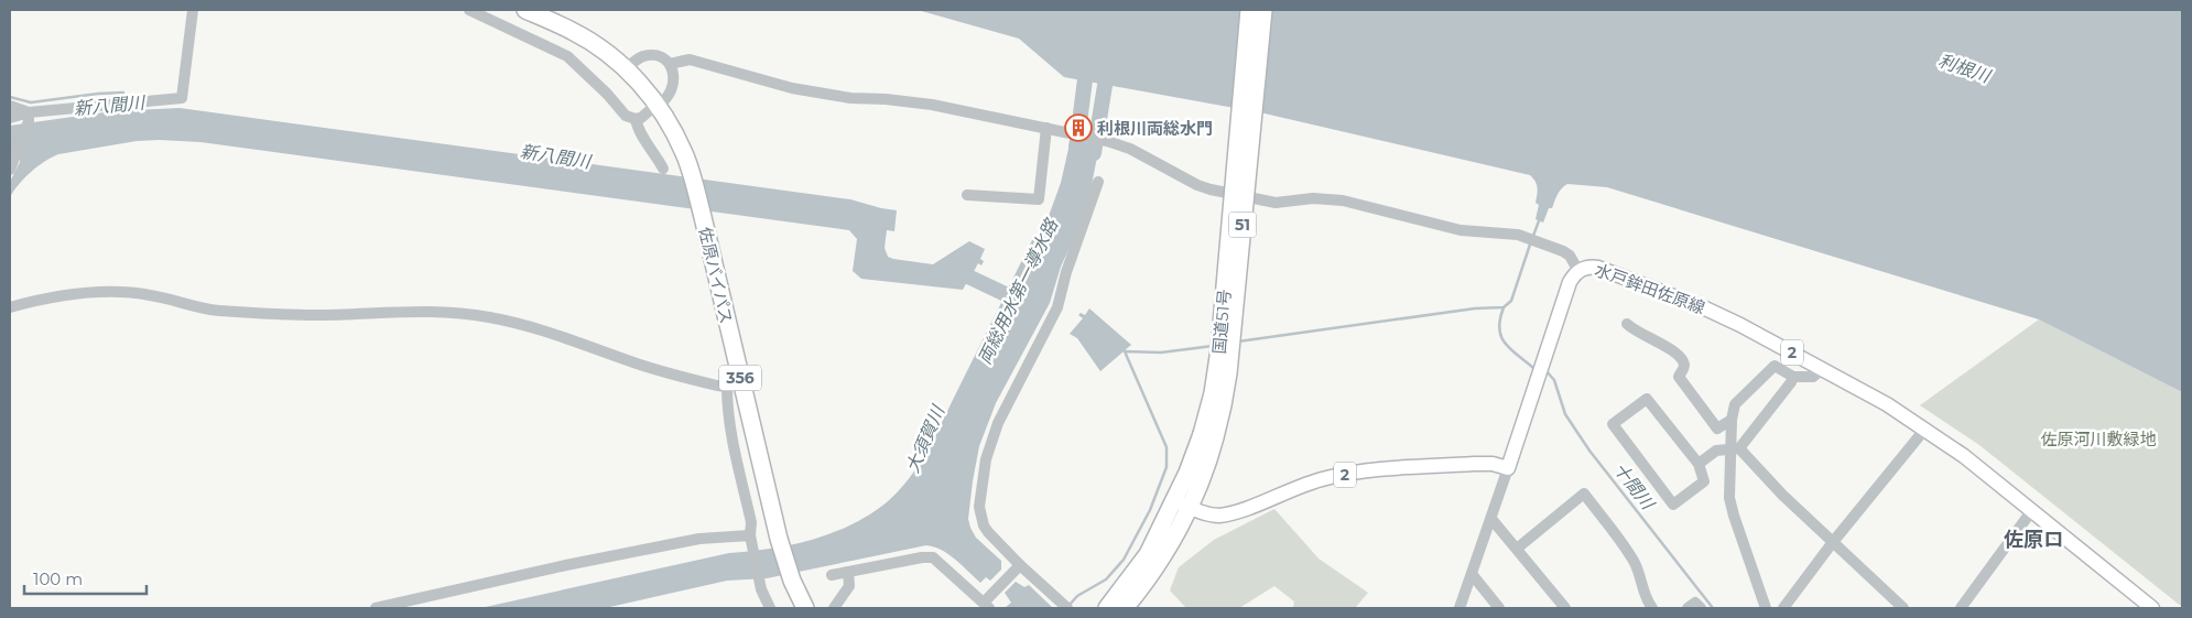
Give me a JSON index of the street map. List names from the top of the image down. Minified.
{"streets":{"highway":["51","佐原バイパス","国道51号","356"],"main road":["水戸鉾田佐原線","2"]},"crossings":[["水戸鉾田佐原線","2"],["国道51号","2"]],"districts":["佐原ロ"],"water":["利根川","新八間川","両総用水第一導水路","大須賀川","十間川"],"parks":["佐原河川敷緑地"],"places":{"building":["利根川両総水門"]},"scale_bar":"100 m"}
